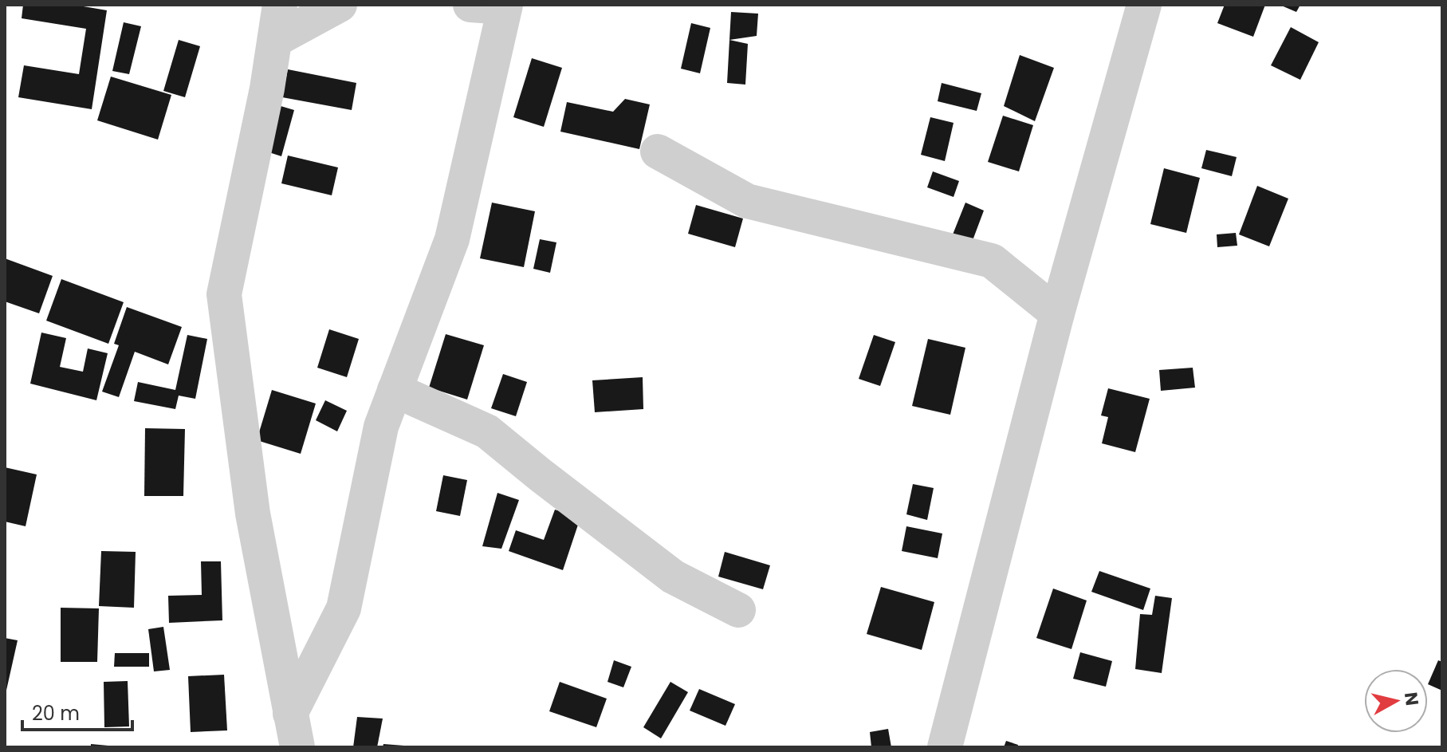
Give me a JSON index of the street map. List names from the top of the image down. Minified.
{"scale_bar":"20 m","north":"right"}
